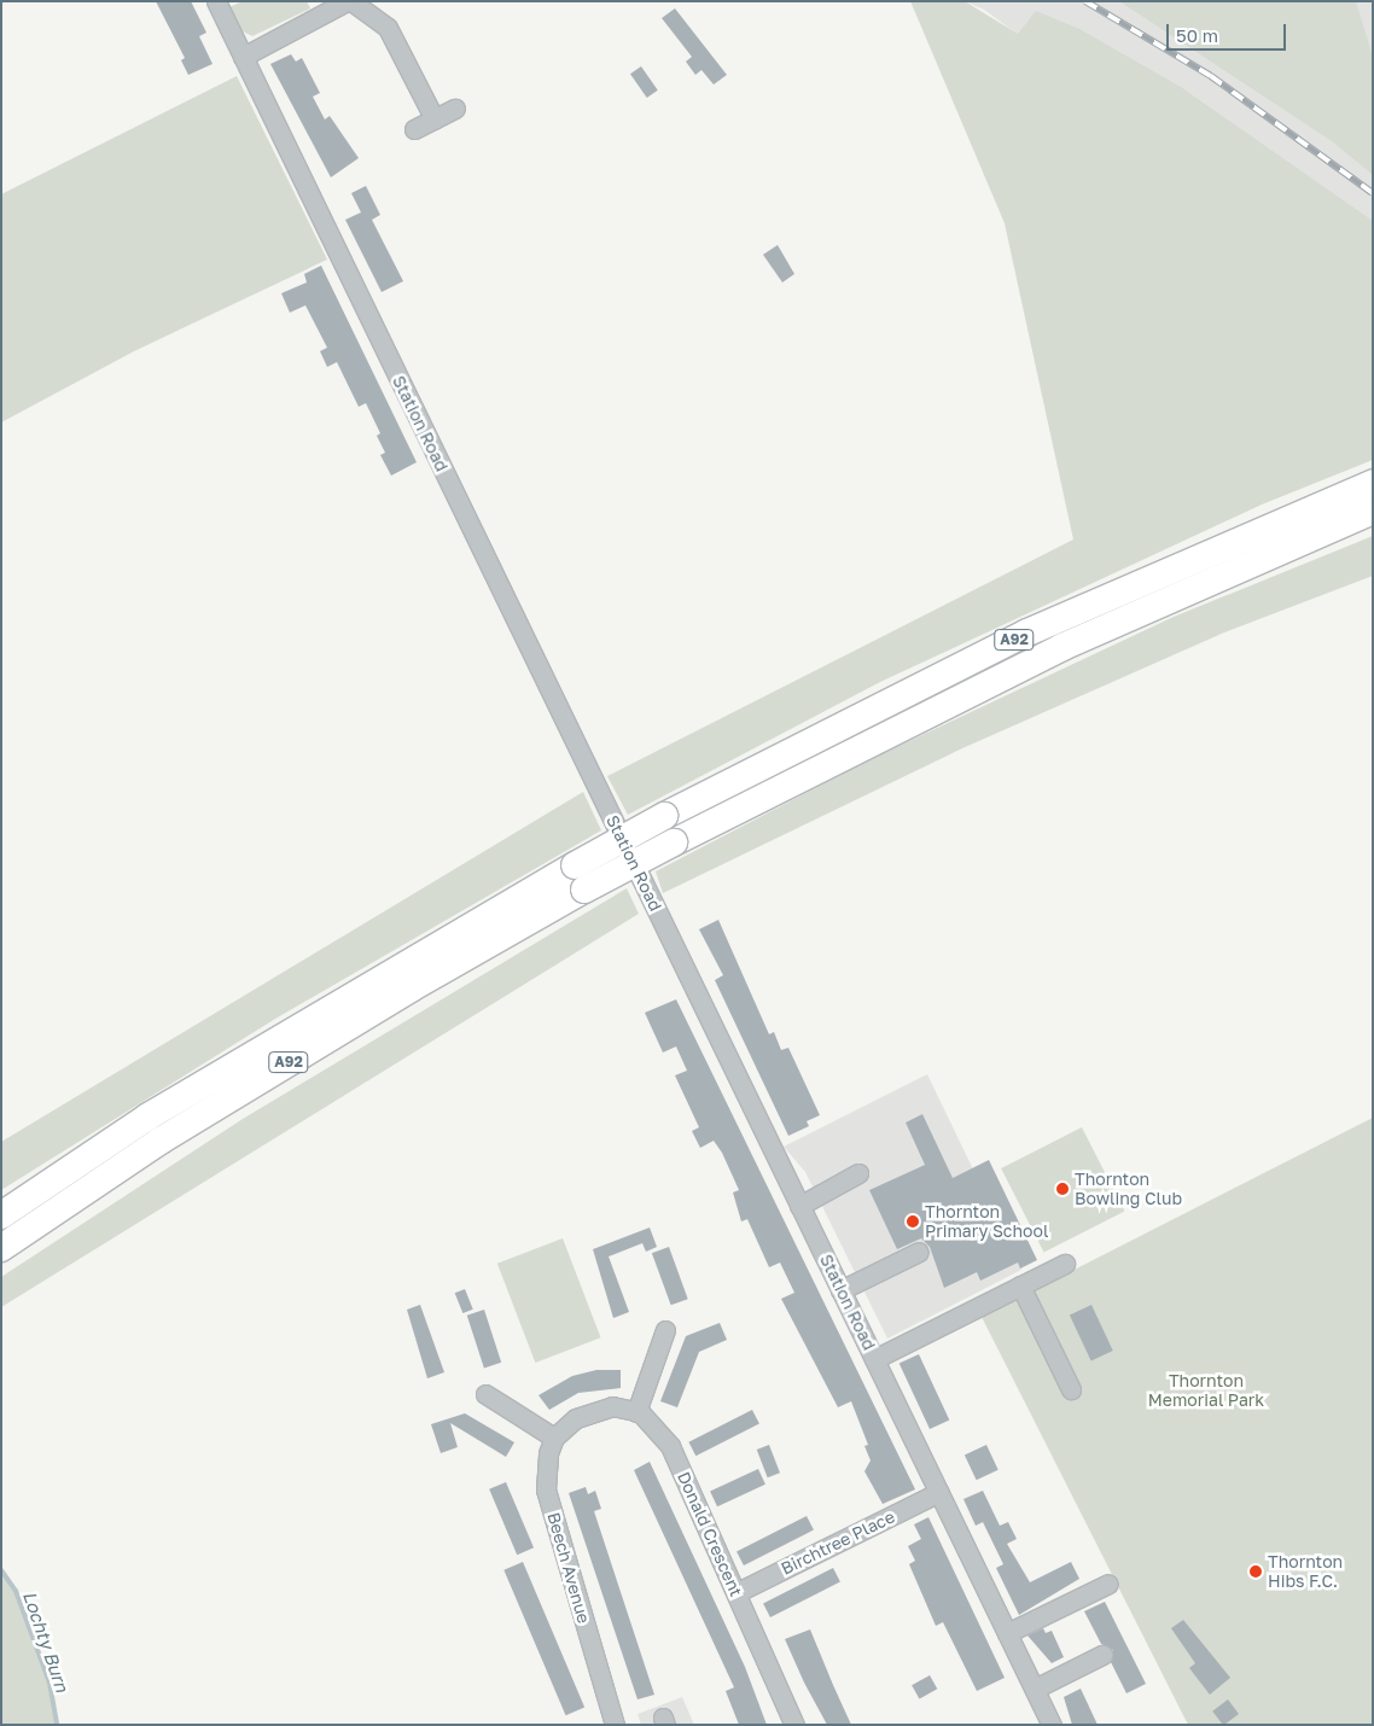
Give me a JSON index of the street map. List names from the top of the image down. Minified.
{"streets":{"highway":["A92"],"street":["Station Road","Donald Crescent","Birchtree Place","Beech Avenue"]},"crossings":[["Station Road","Birchtree Place"],["Donald Crescent","Birchtree Place"]],"water":["Lochty Burn"],"parks":["Thornton Memorial Park"],"places":["Thornton Bowling Club","Thornton Primary School","Thornton Hibs F.C."],"scale_bar":"50 m"}
